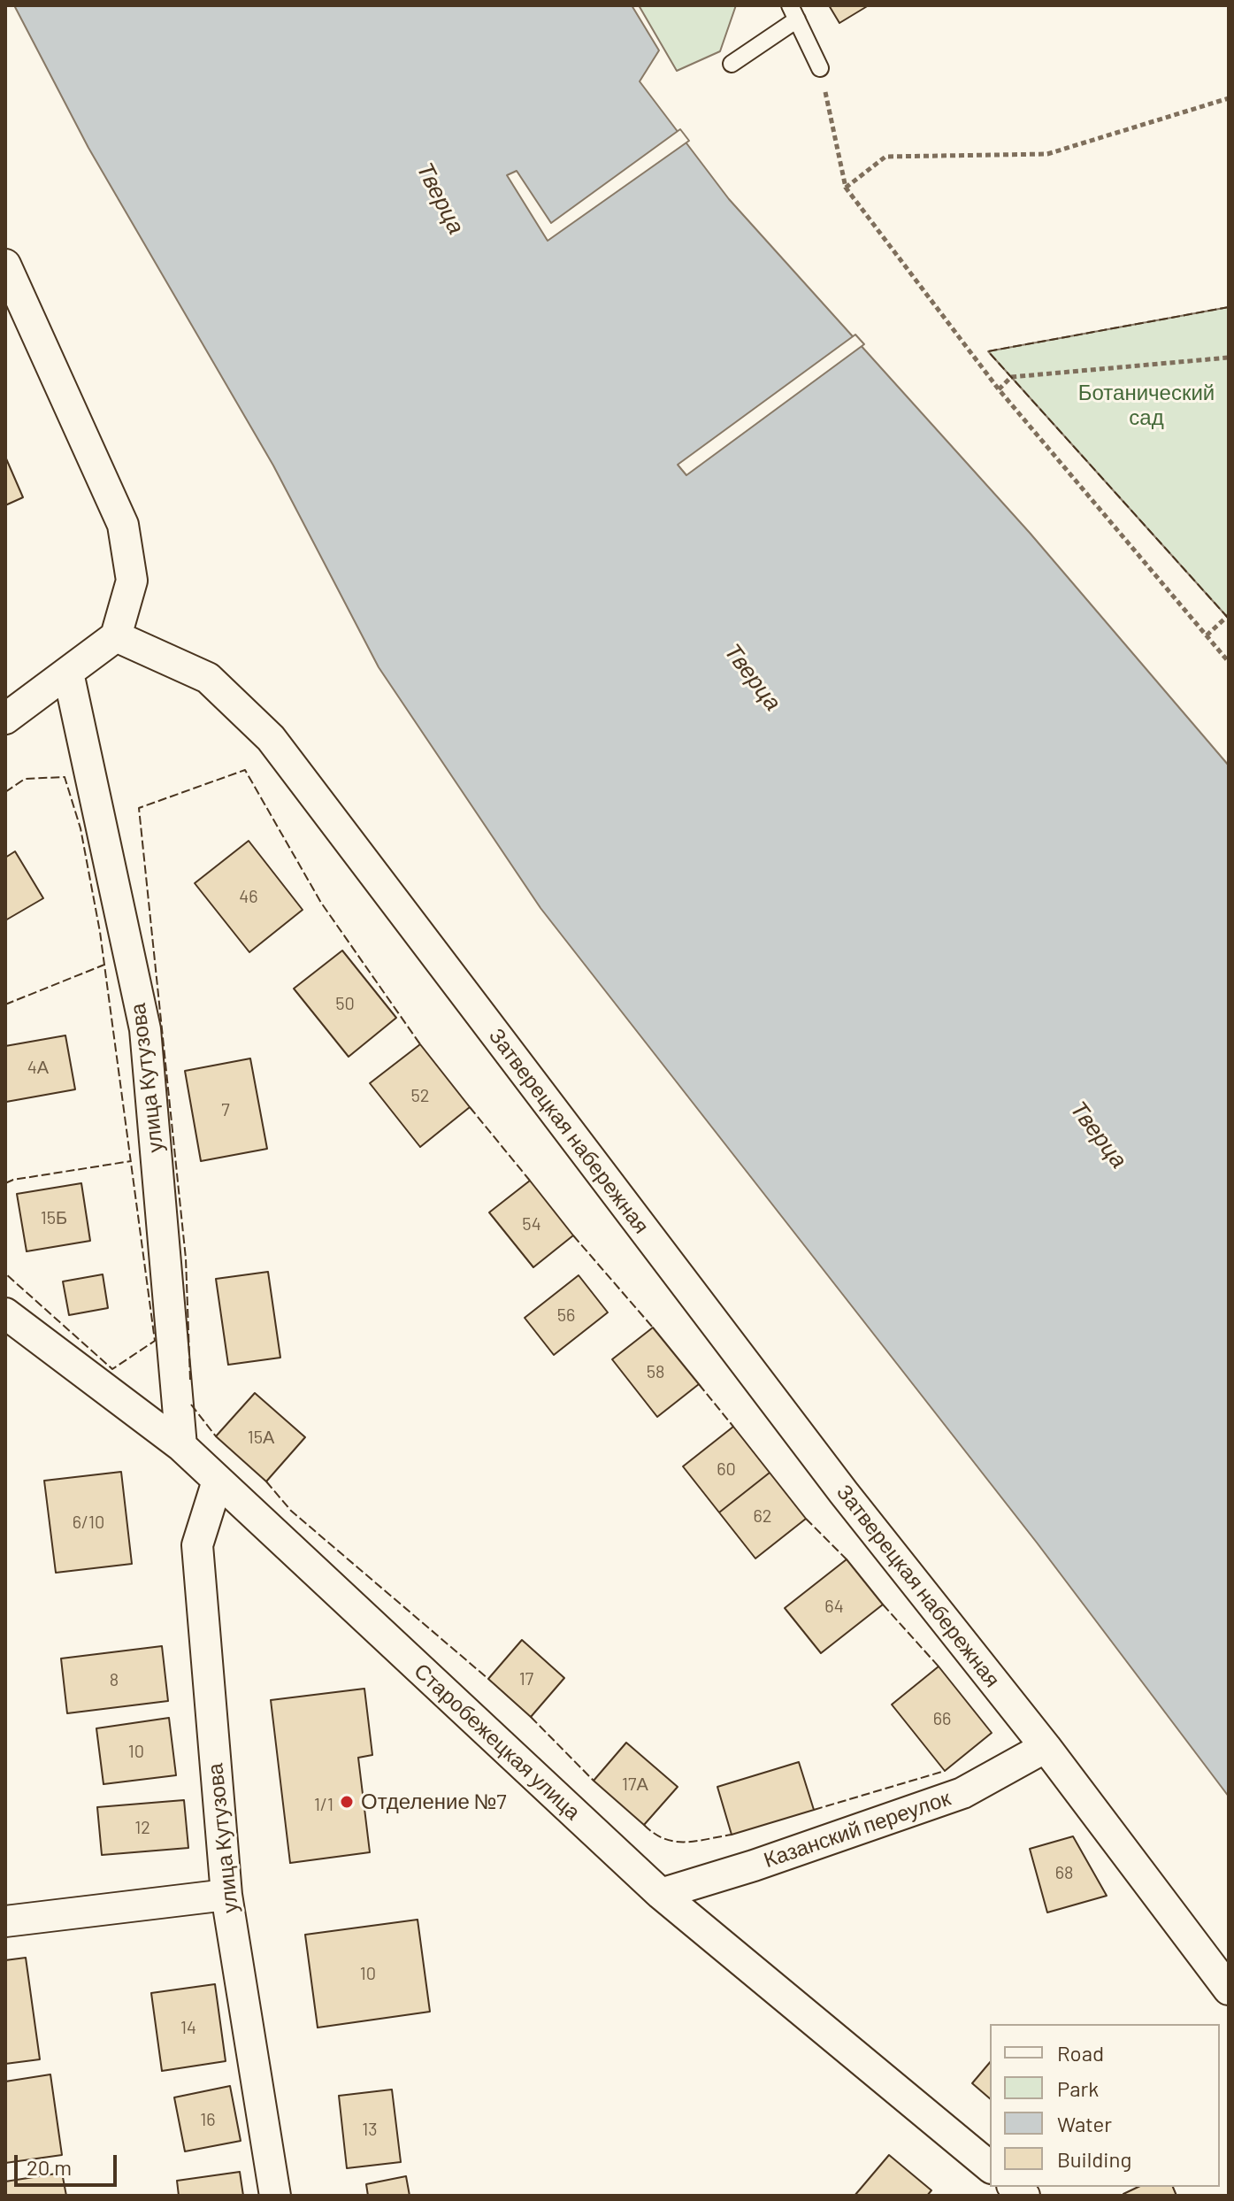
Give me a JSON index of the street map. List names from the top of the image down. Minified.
{"streets":{"street":["улица Кутузова","Затверецкая набережная","Старобежецкая улица","Казанский переулок"]},"crossings":[["улица Кутузова","Старобежецкая улица"],["Затверецкая набережная","Казанский переулок"],["Старобежецкая улица","Казанский переулок"]],"water":["Тверца"],"parks":["Ботанический сад"],"places":["Отделение №7"],"house_numbers":["46","50","4А","52","7","15Б","54","56","58","15А","60","62","6/10","64","17","8","66","10","17А","1/1","12","68","10","14","16","13"],"legend":["Road","Park","Water","Building"],"scale_bar":"20 m"}
